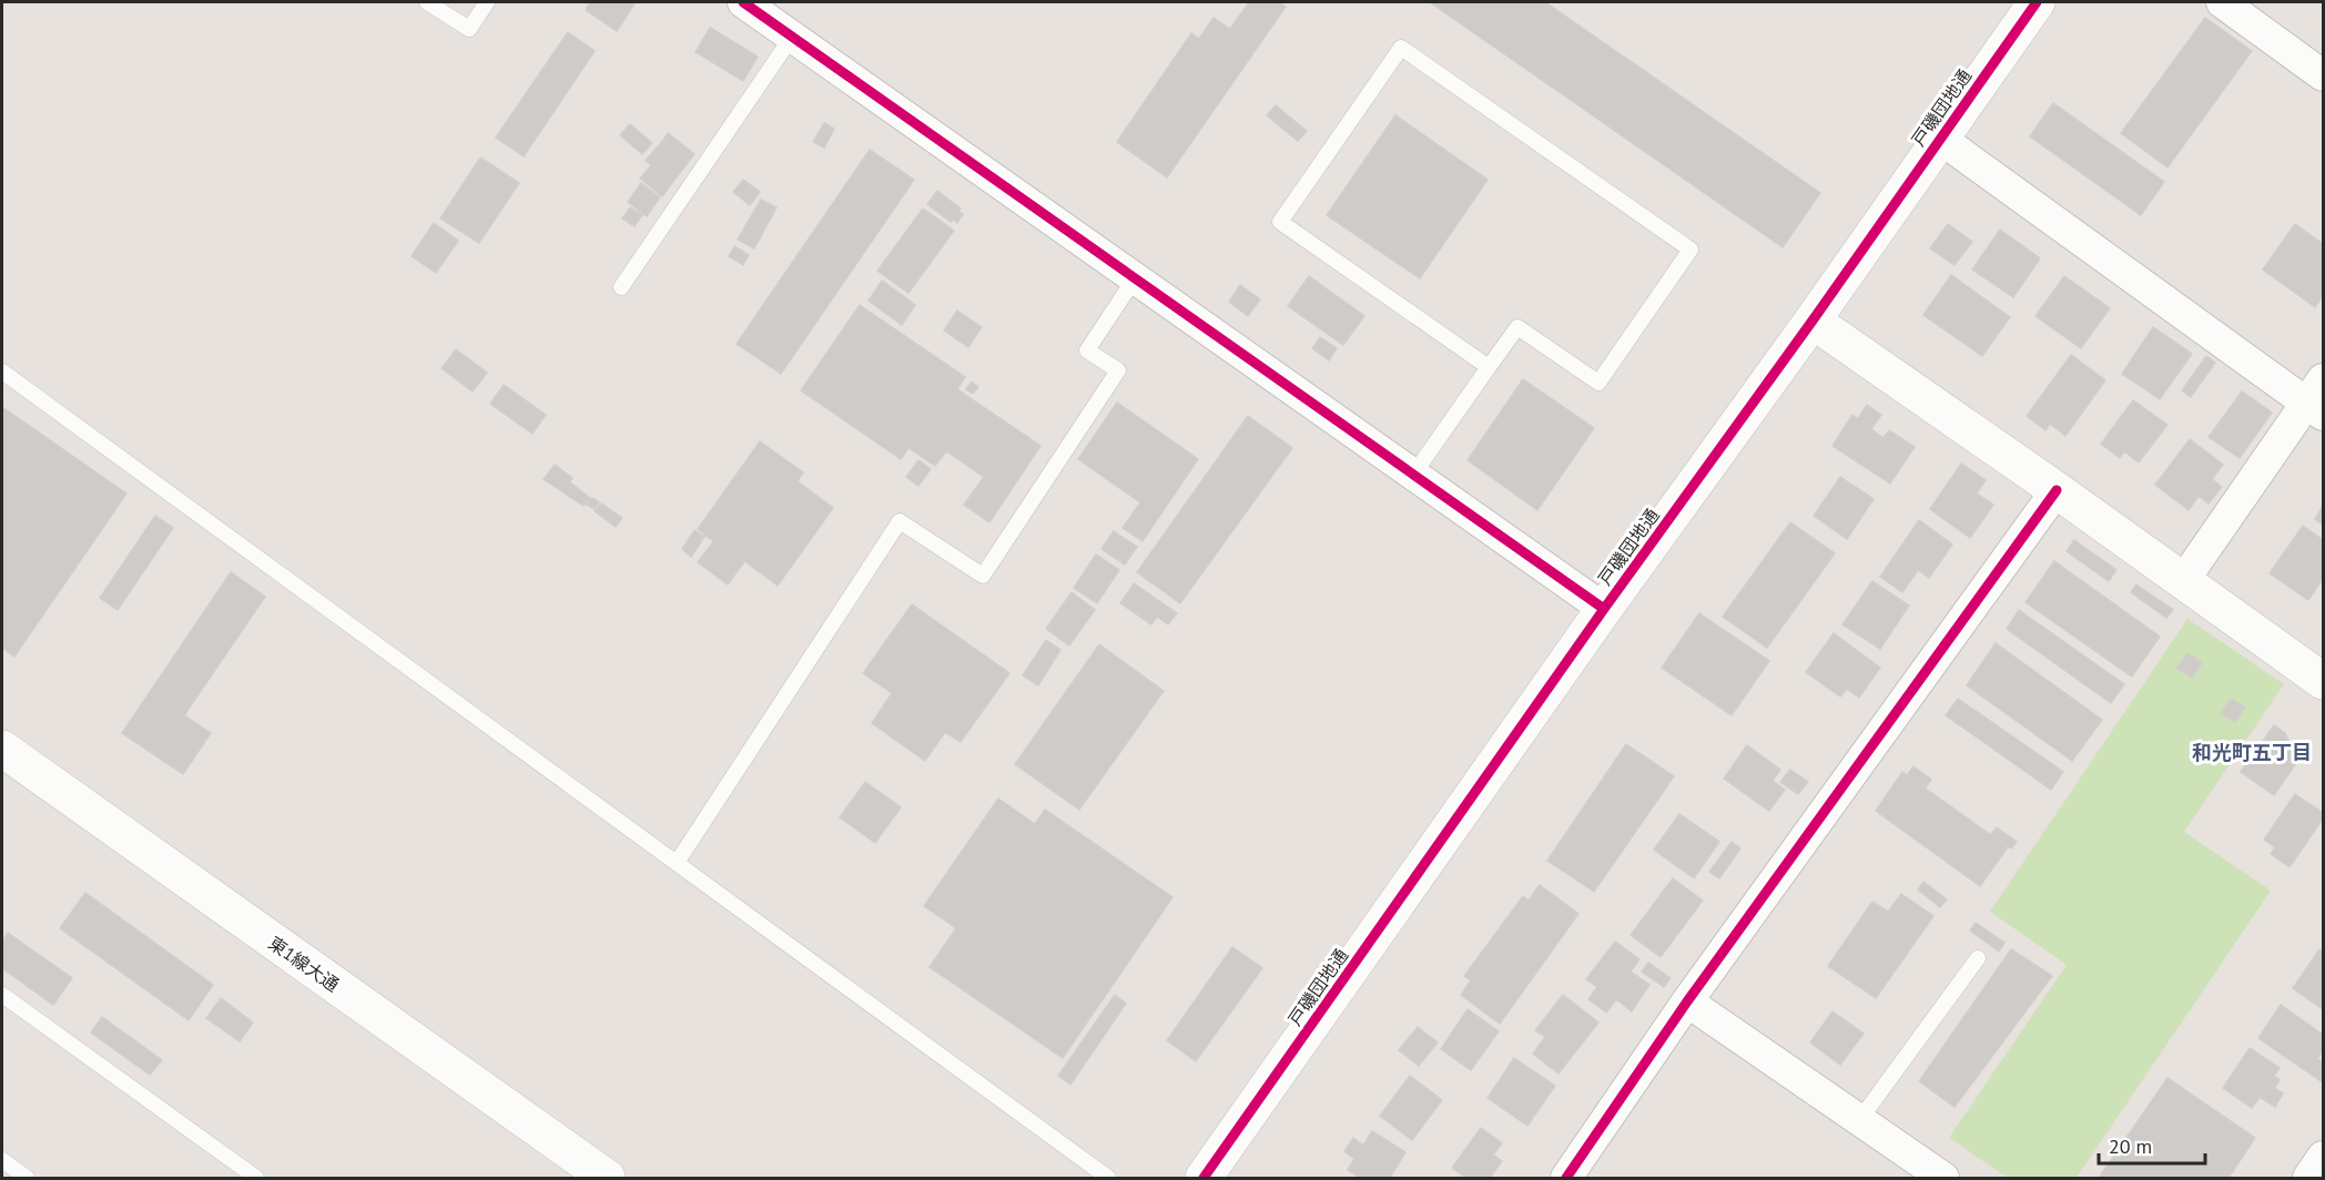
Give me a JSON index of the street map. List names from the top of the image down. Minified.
{"streets":{"street":["戸磯団地通","東1線大通"]},"districts":["和光町五丁目"],"scale_bar":"20 m"}
